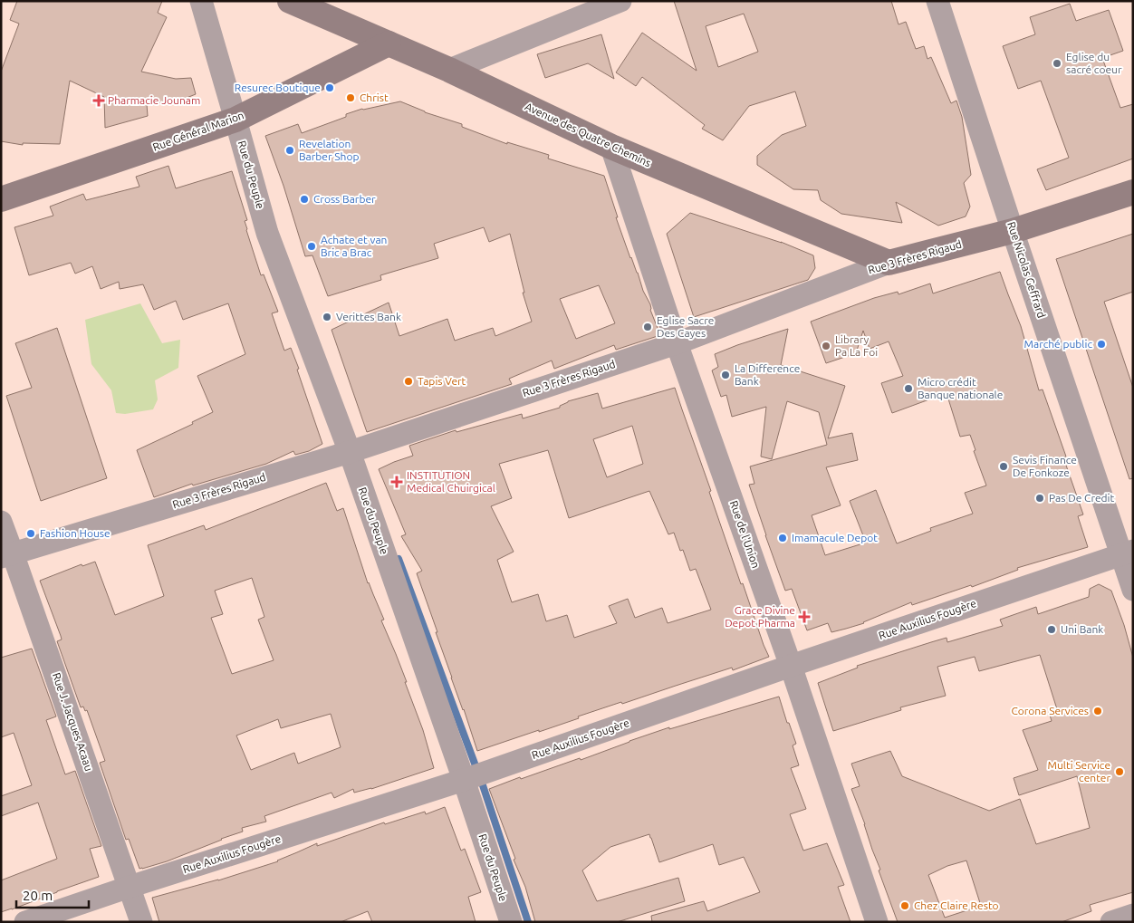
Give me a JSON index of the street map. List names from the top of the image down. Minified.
{"streets":{"street":["Rue Général Marion","Avenue des Quatre Chemins","Rue du Peuple","Rue 3 Frères Rigaud","Rue Nicolas Geffrard","Rue de l'Union","Rue Auxilius Fougère","Rue J. Jacques Acaau"]},"crossings":[["Rue Général Marion","Avenue des Quatre Chemins"],["Rue Général Marion","Rue du Peuple"],["Avenue des Quatre Chemins","Rue 3 Frères Rigaud"],["Avenue des Quatre Chemins","Rue de l'Union"],["Rue du Peuple","Rue 3 Frères Rigaud"],["Rue du Peuple","Rue Auxilius Fougère"],["Rue 3 Frères Rigaud","Rue Nicolas Geffrard"],["Rue 3 Frères Rigaud","Rue de l'Union"],["Rue 3 Frères Rigaud","Rue J. Jacques Acaau"],["Rue Nicolas Geffrard","Rue Auxilius Fougère"],["Rue de l'Union","Rue Auxilius Fougère"],["Rue Auxilius Fougère","Rue J. Jacques Acaau"]],"places":{"other":["Eglise du sacré coeur","Resurec Boutique","Christ","Revelation Barber Shop","Cross Barber","Achate et van Bric a Brac","Verittes Bank","Eglise Sacre Des Cayes","Marché public","Library Pa La Foi","La Difference Bank","Tapis Vert","Micro crédit Banque nationale","Sevis Finance De Fonkoze","Pas De Credit","Fashion House","Imamacule Depot","Uni Bank","Corona Services","Multi Service center","Chez Claire Resto"],"health":["Pharmacie Jounam","INSTITUTION Medical Chuirgical","Grace Divine Depot Pharma"]},"scale_bar":"20 m"}
